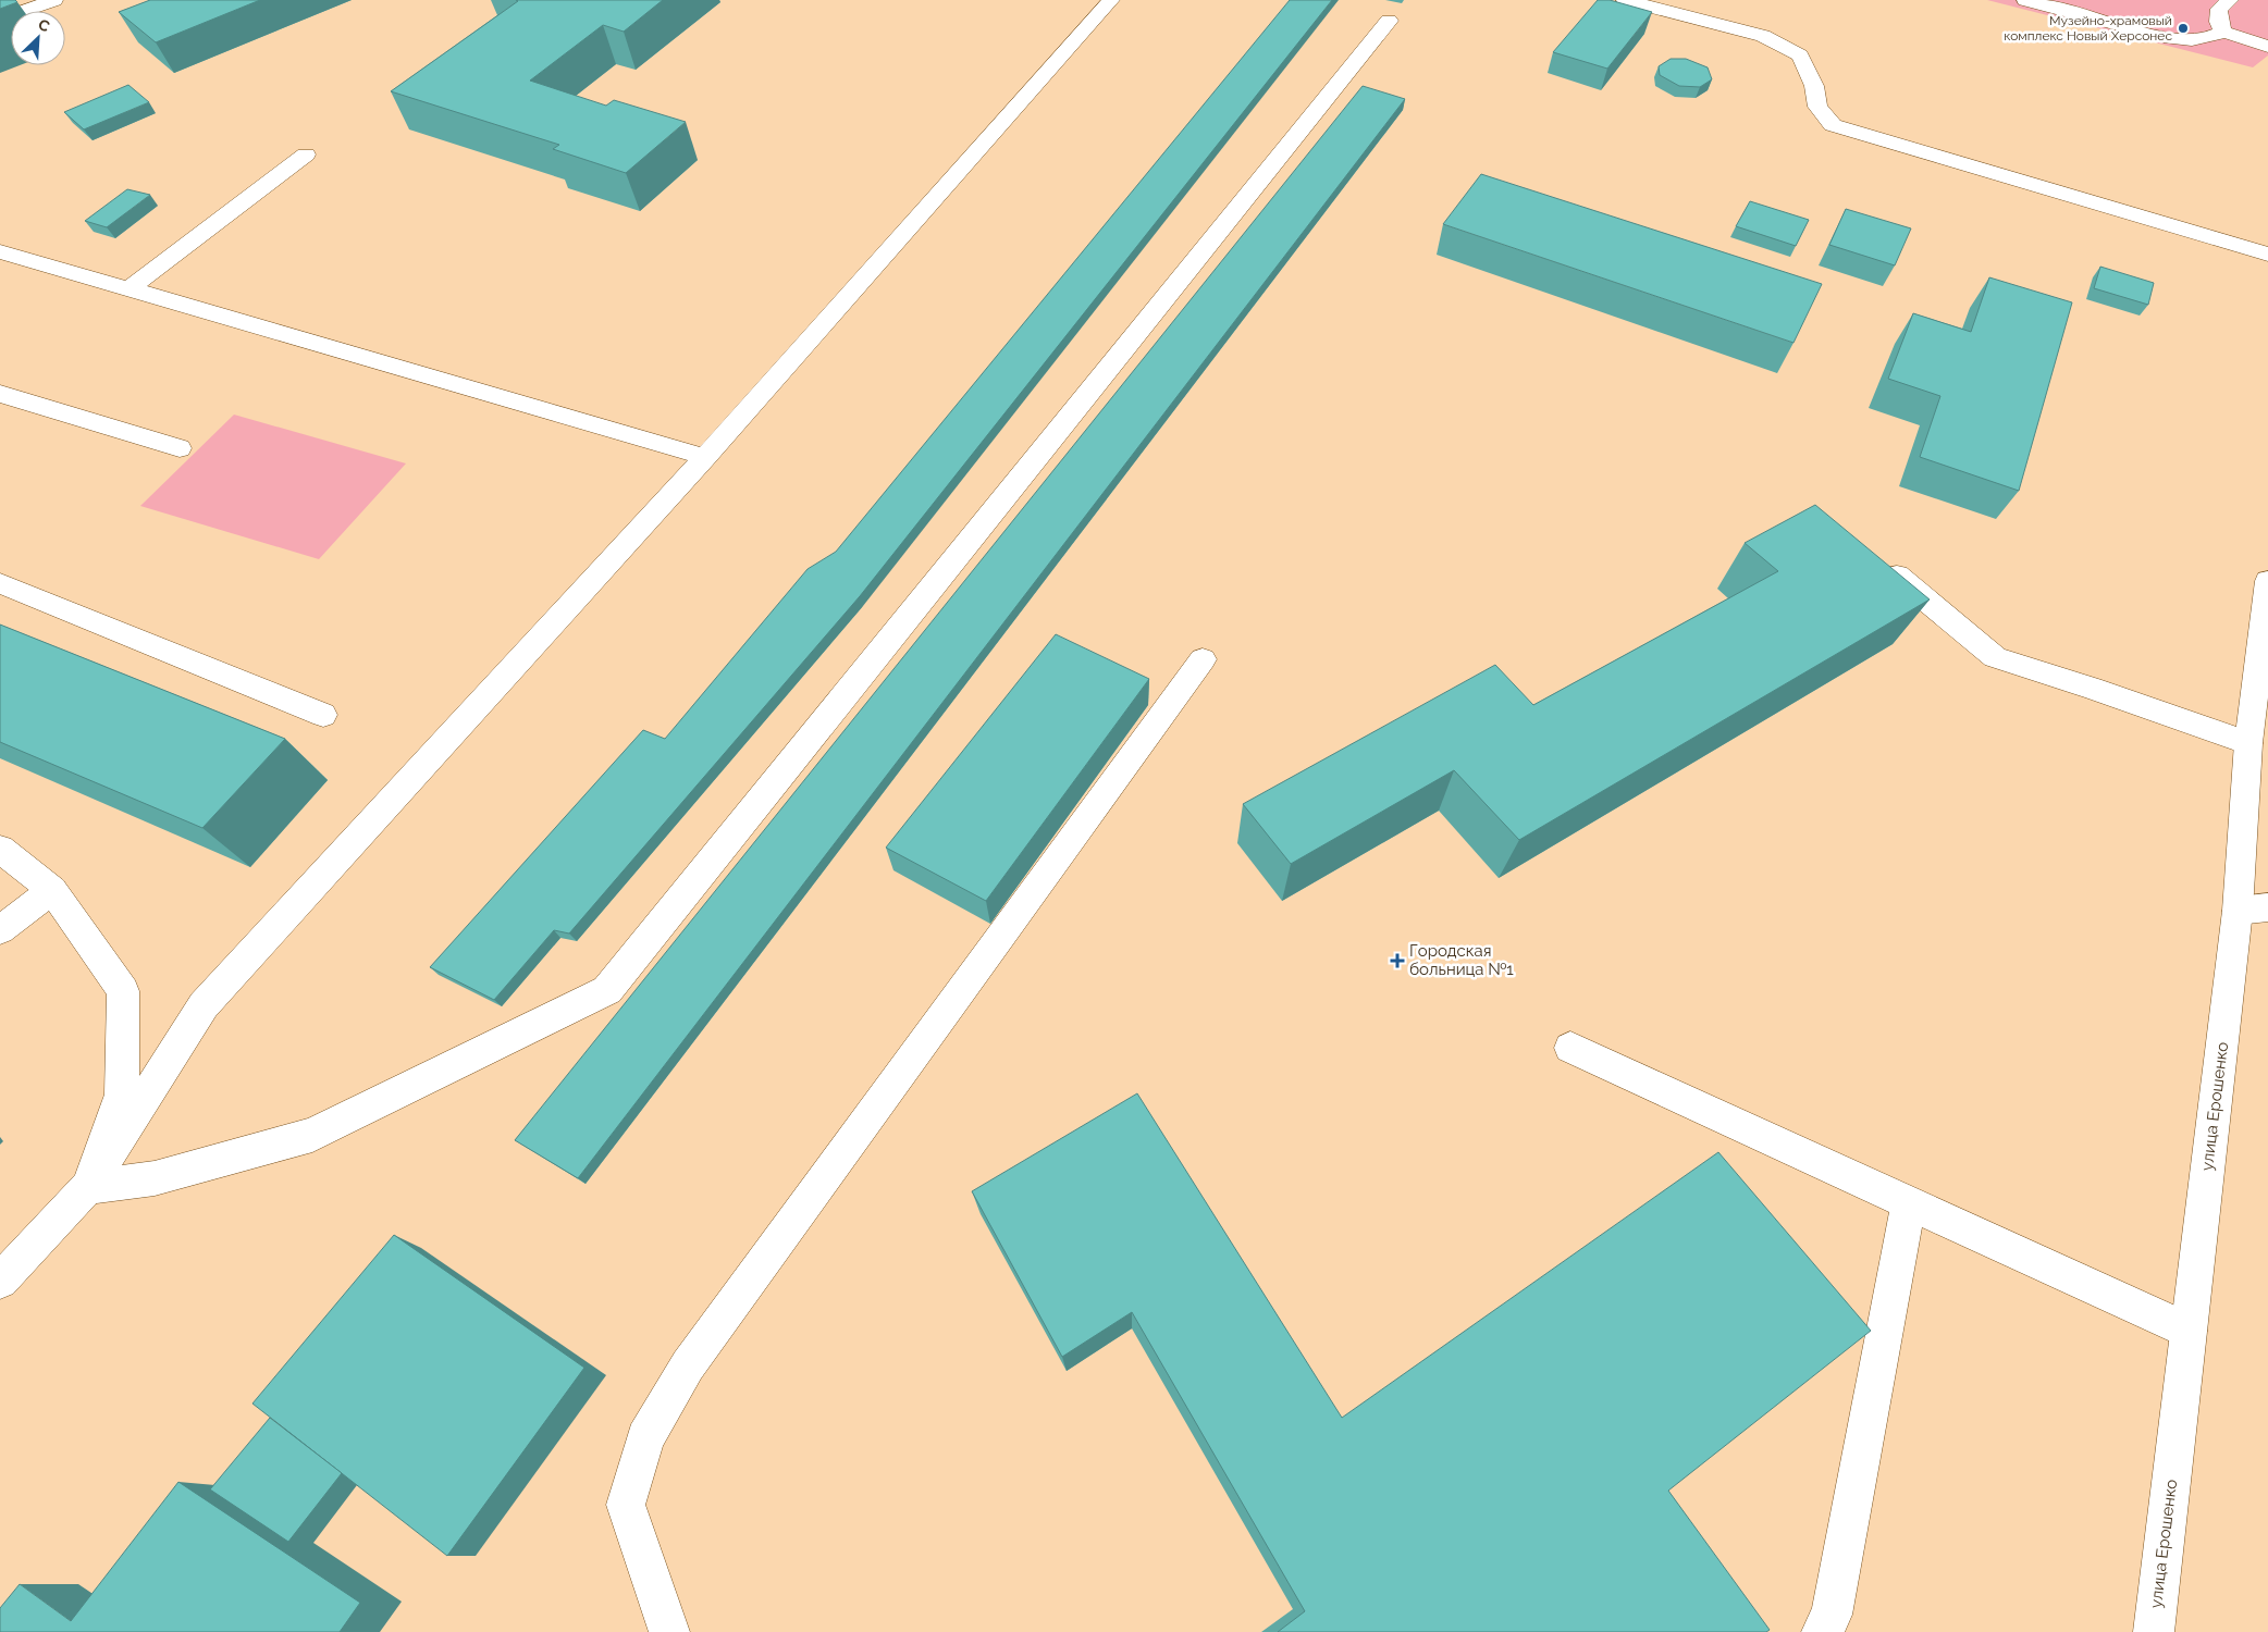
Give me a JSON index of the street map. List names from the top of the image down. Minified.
{"streets":{"main road":["улица Ерошенко"]},"places":{"other":["Музейно-храмовый комплекс Новый Херсонес"],"health":["Городская больница №1"]},"north":"top right"}
